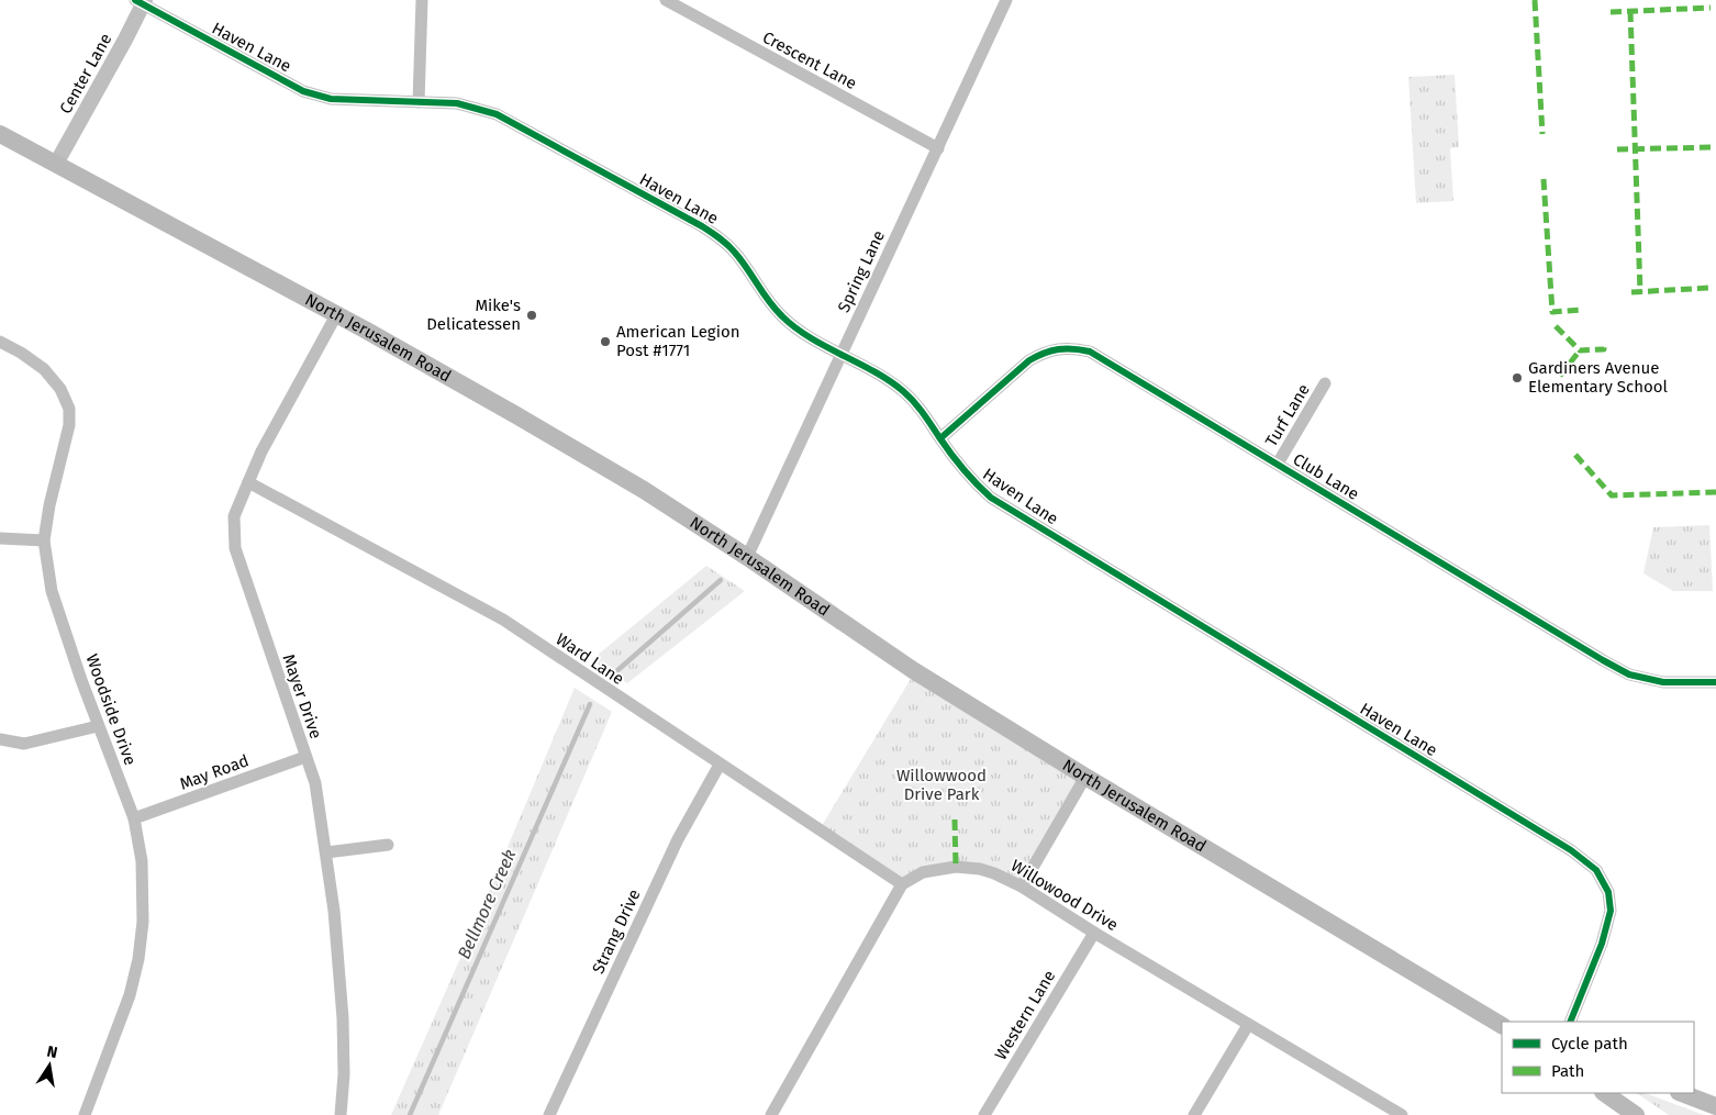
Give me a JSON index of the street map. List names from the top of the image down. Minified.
{"streets":{"main road":["North Jerusalem Road"],"street":["Haven Lane","Crescent Lane","Center Lane","Spring Lane","Turf Lane","Club Lane","Ward Lane","Mayer Drive","Woodside Drive","May Road","Willowood Drive","Strang Drive","Western Lane"]},"crossings":[["Haven Lane","Center Lane"],["Haven Lane","Spring Lane"],["Haven Lane","Club Lane"],["Crescent Lane","Spring Lane"],["Center Lane","North Jerusalem Road"],["Spring Lane","North Jerusalem Road"],["North Jerusalem Road","Mayer Drive"],["Turf Lane","Club Lane"],["Ward Lane","Mayer Drive"],["Ward Lane","Willowood Drive"],["Ward Lane","Strang Drive"],["Mayer Drive","May Road"],["Woodside Drive","May Road"],["Willowood Drive","Western Lane"]],"water":["Bellmore Creek"],"parks":["Willowwood Drive Park"],"places":["Mike's Delicatessen","American Legion Post #1771","Gardiners Avenue Elementary School"],"legend":["Cycle path","Path"],"north":"top"}
